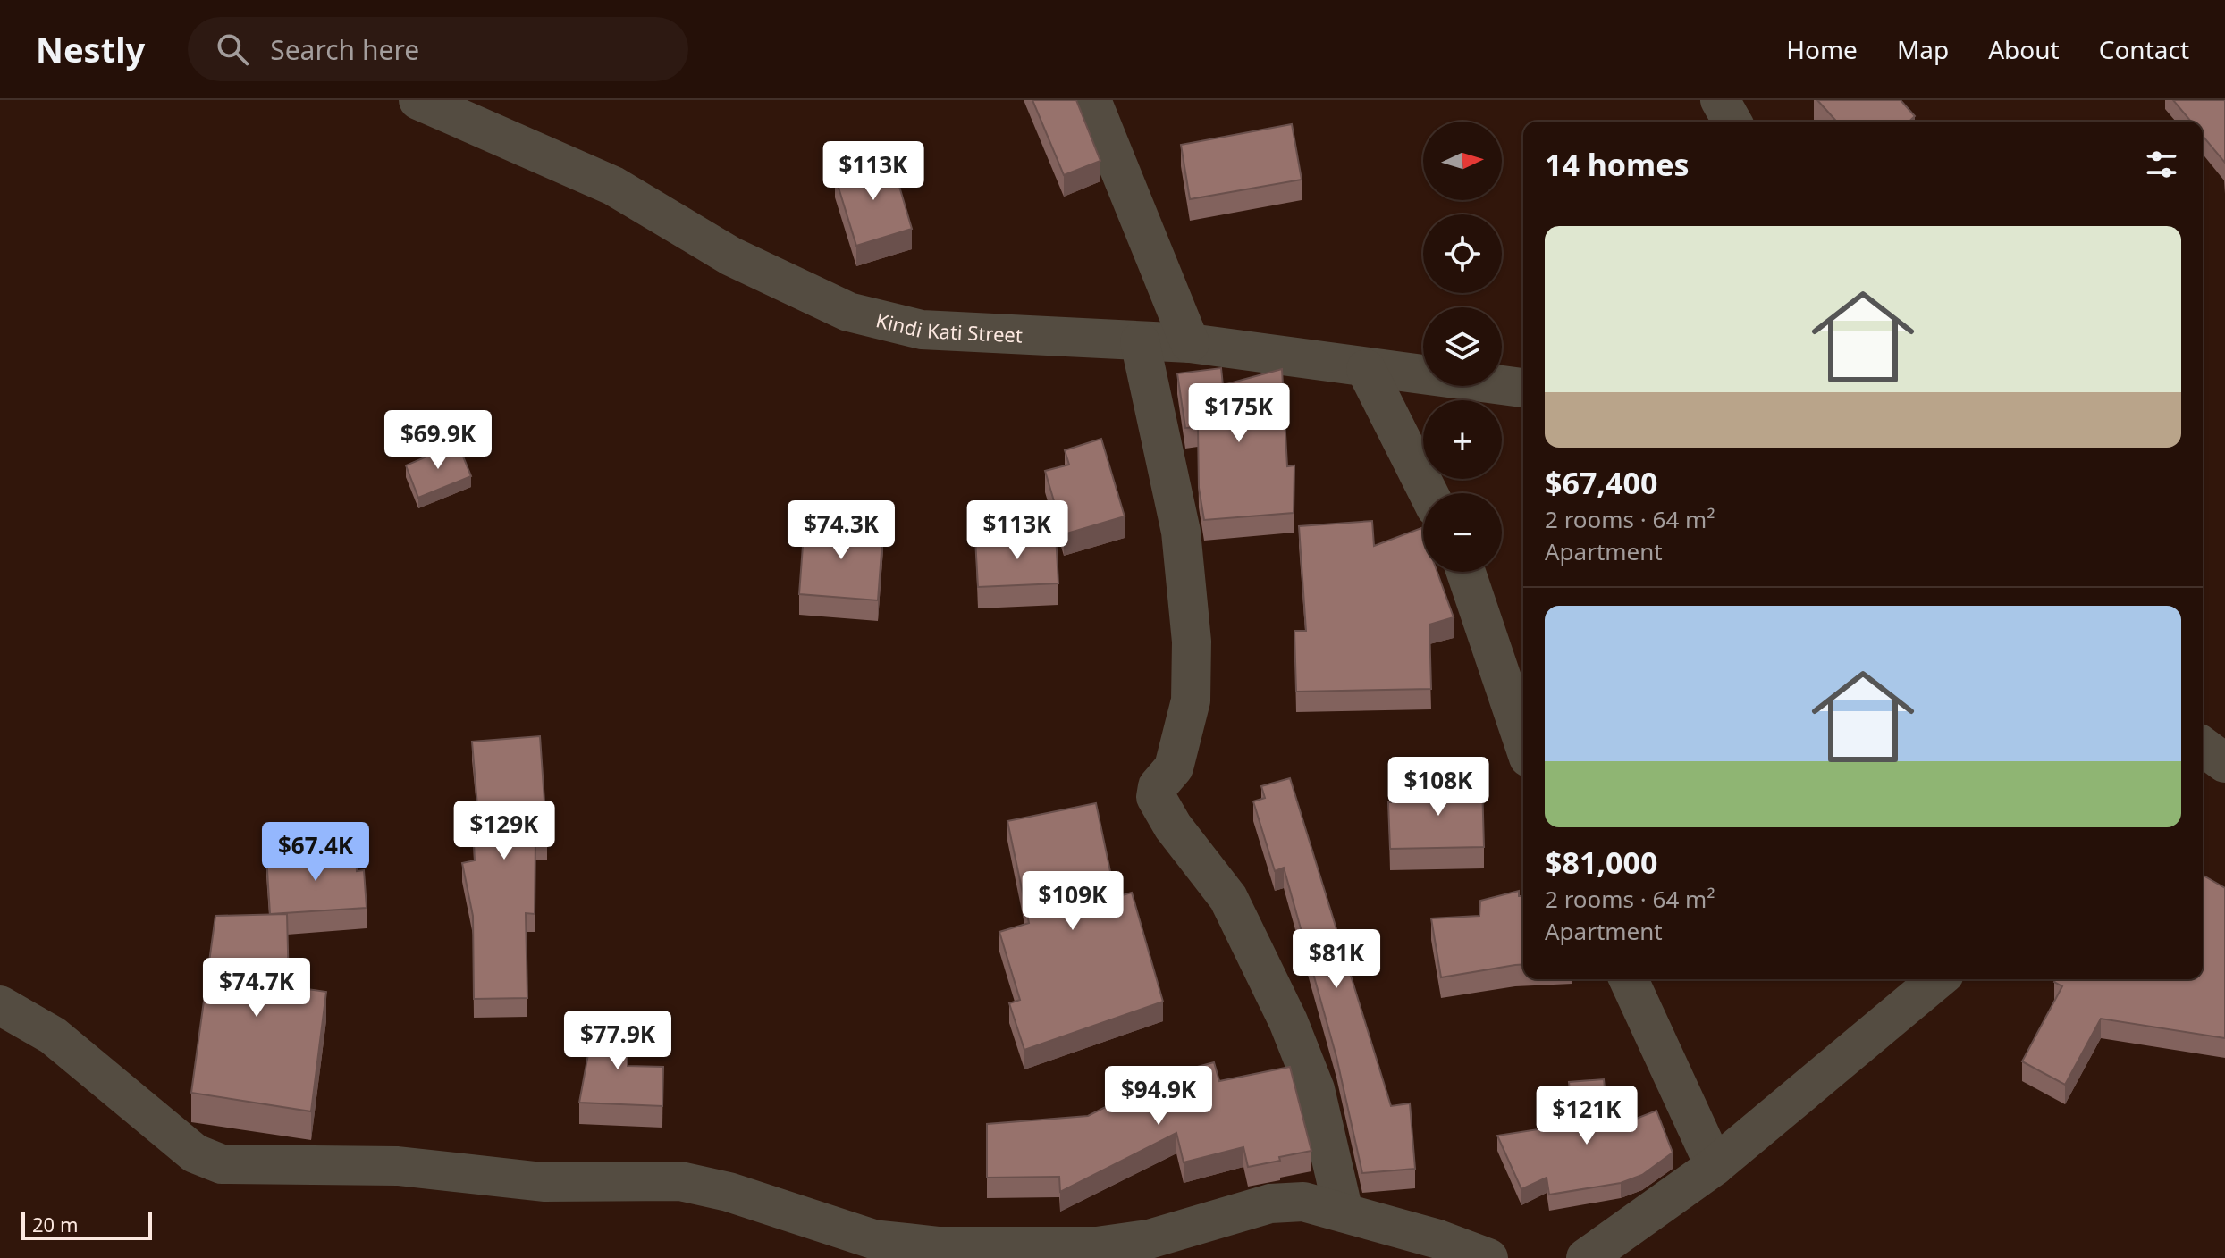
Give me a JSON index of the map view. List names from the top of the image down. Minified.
{"streets":{"street":["Kindi Kati Street"]},"scale_bar":"20 m","north":"right","page":{"header":"Nestly","search":"Search here","nav":["Home","Map","About","Contact"],"map_buttons":["+","−"],"heading":"14 homes","price":["$113K","$175K","$69.9K","$74.3K","$113K","$108K","$129K","$67.4K","$109K","$81K","$74.7K","$77.9K","$94.9K","$121K"],"list":[{"name":"$67,400","note":"2 rooms · 64 m² · Apartment"},{"name":"$81,000","note":"2 rooms · 64 m² · Apartment"}],"scale":"20 m"}}
